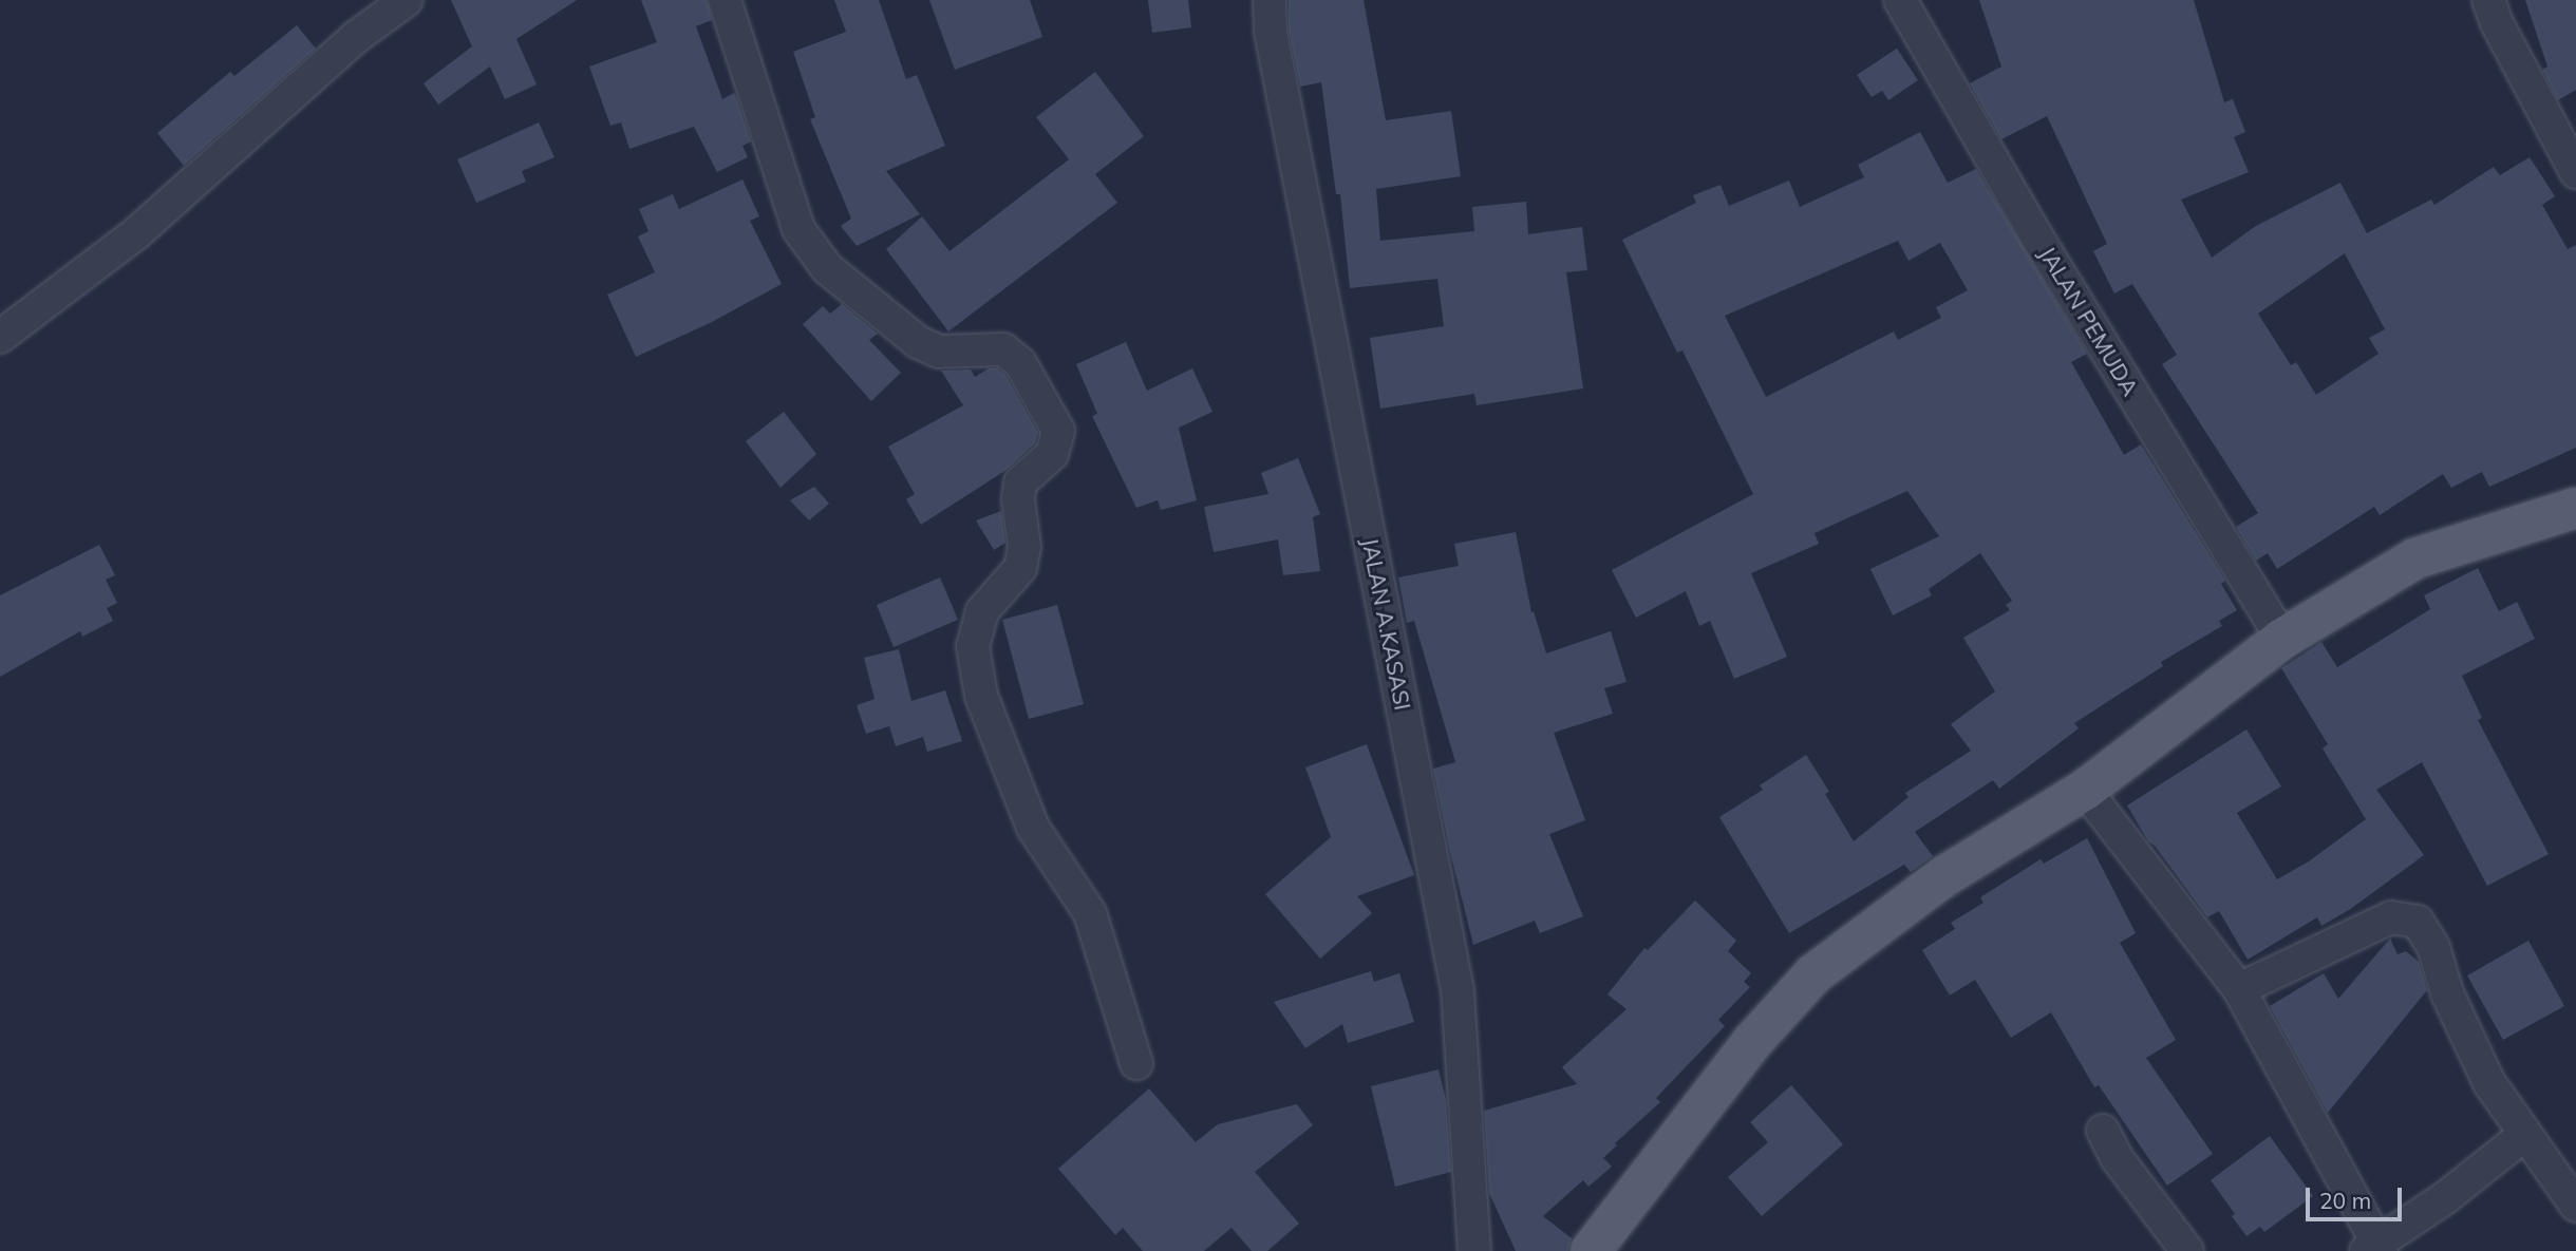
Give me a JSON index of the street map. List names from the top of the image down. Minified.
{"streets":{"street":["JALAN PEMUDA","JALAN A.KASASI"]},"scale_bar":"20 m"}
